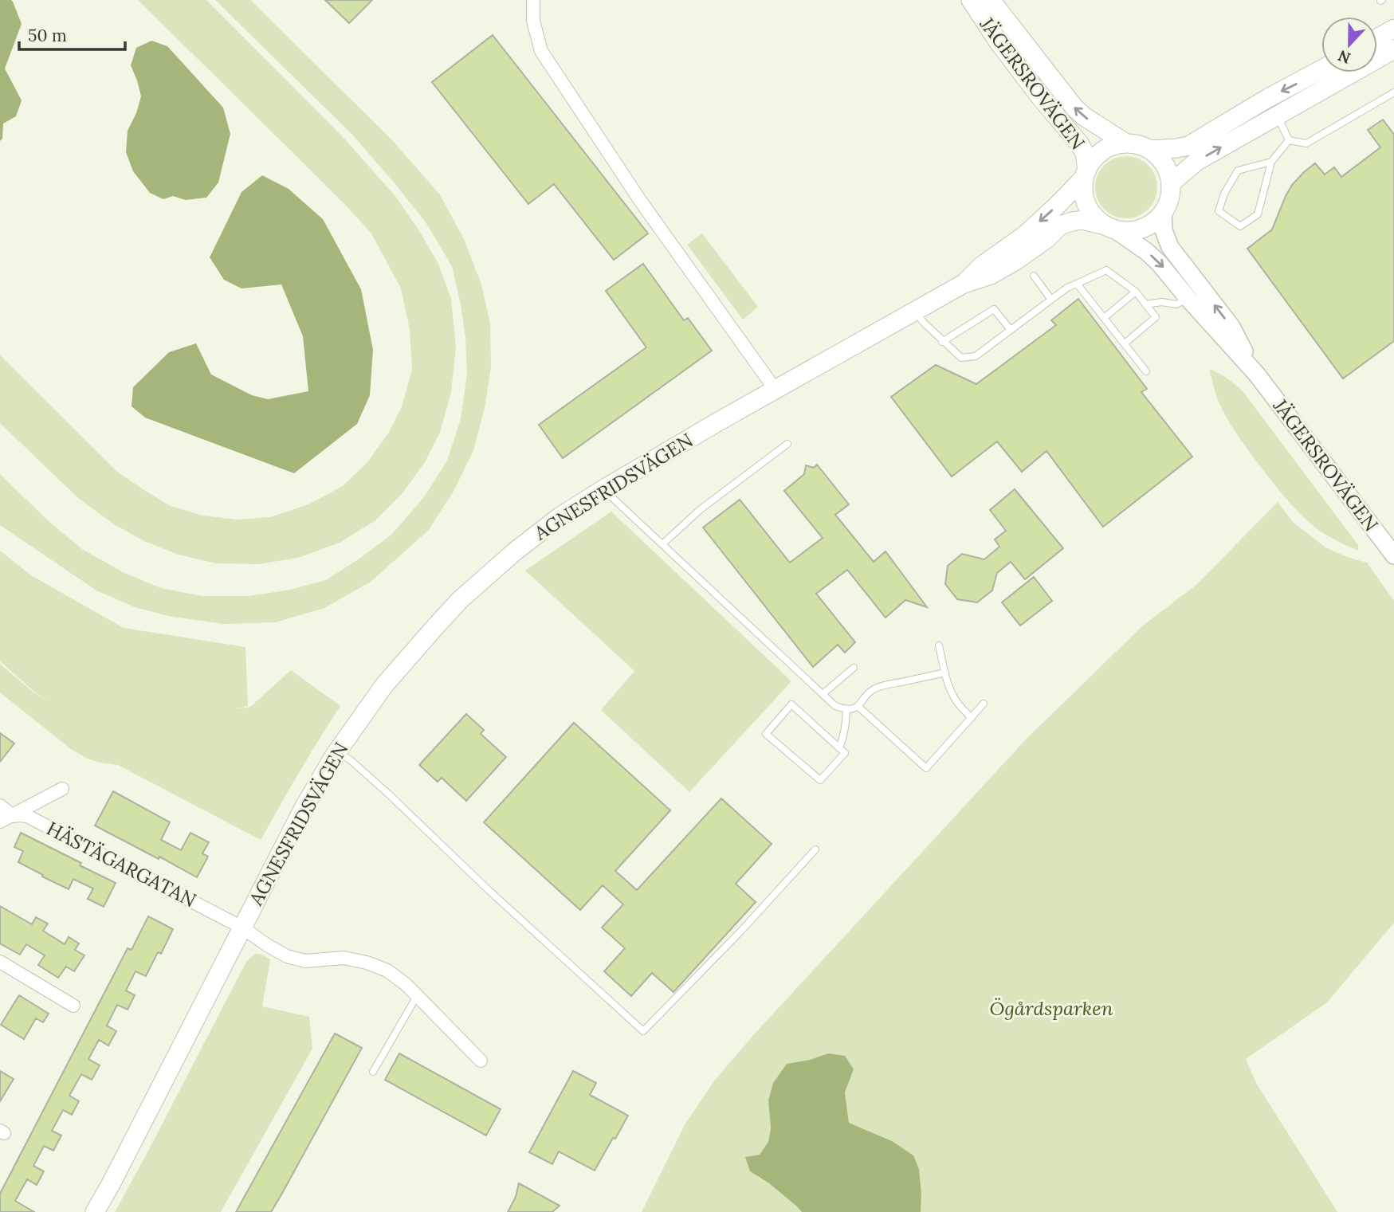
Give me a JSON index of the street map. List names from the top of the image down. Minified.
{"streets":{"main road":["JÄGERSROVÄGEN","AGNESFRIDSVÄGEN"],"street":["HÄSTÄGARGATAN"]},"crossings":[["JÄGERSROVÄGEN","AGNESFRIDSVÄGEN"],["AGNESFRIDSVÄGEN","HÄSTÄGARGATAN"]],"parks":["Ögårdsparken"],"scale_bar":"50 m","north":"bottom"}
